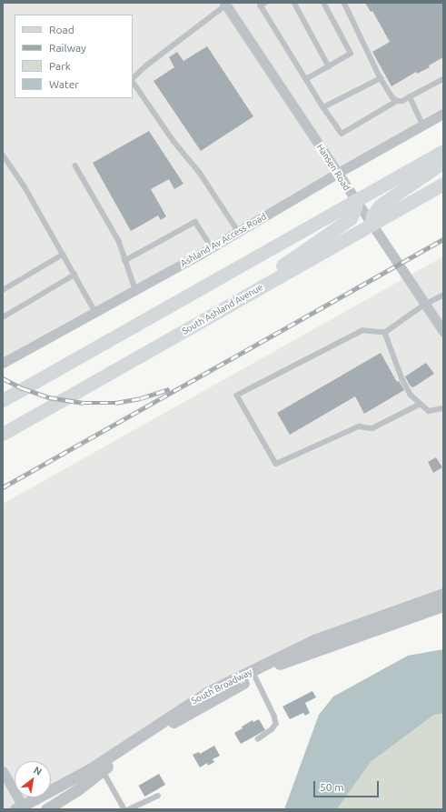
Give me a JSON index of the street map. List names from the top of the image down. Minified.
{"streets":{"main road":["South Ashland Avenue"],"street":["Hansen Road","Ashland Av Access Road","South Broadway"]},"crossings":[["Hansen Road","Ashland Av Access Road"],["Hansen Road","South Ashland Avenue"]],"legend":["Road","Railway","Park","Water"],"scale_bar":"50 m","north":"top right"}
